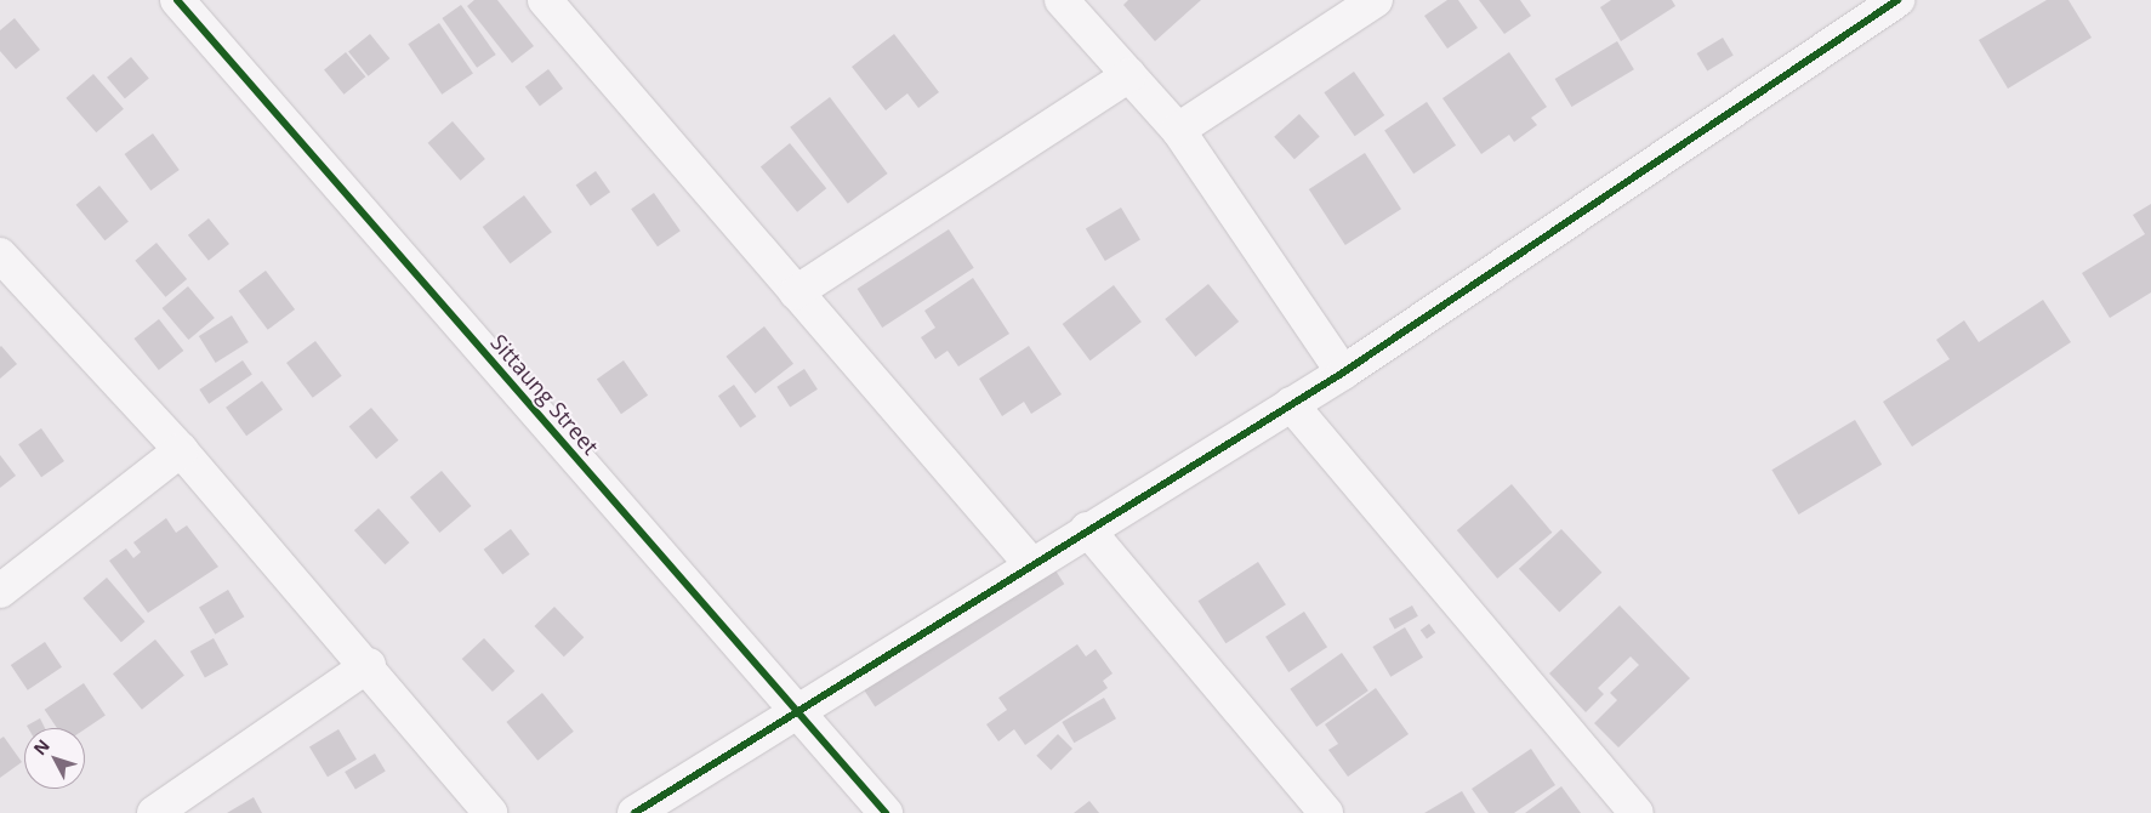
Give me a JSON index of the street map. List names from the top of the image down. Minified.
{"streets":{"street":["Sittaung Street"]},"north":"top left"}
